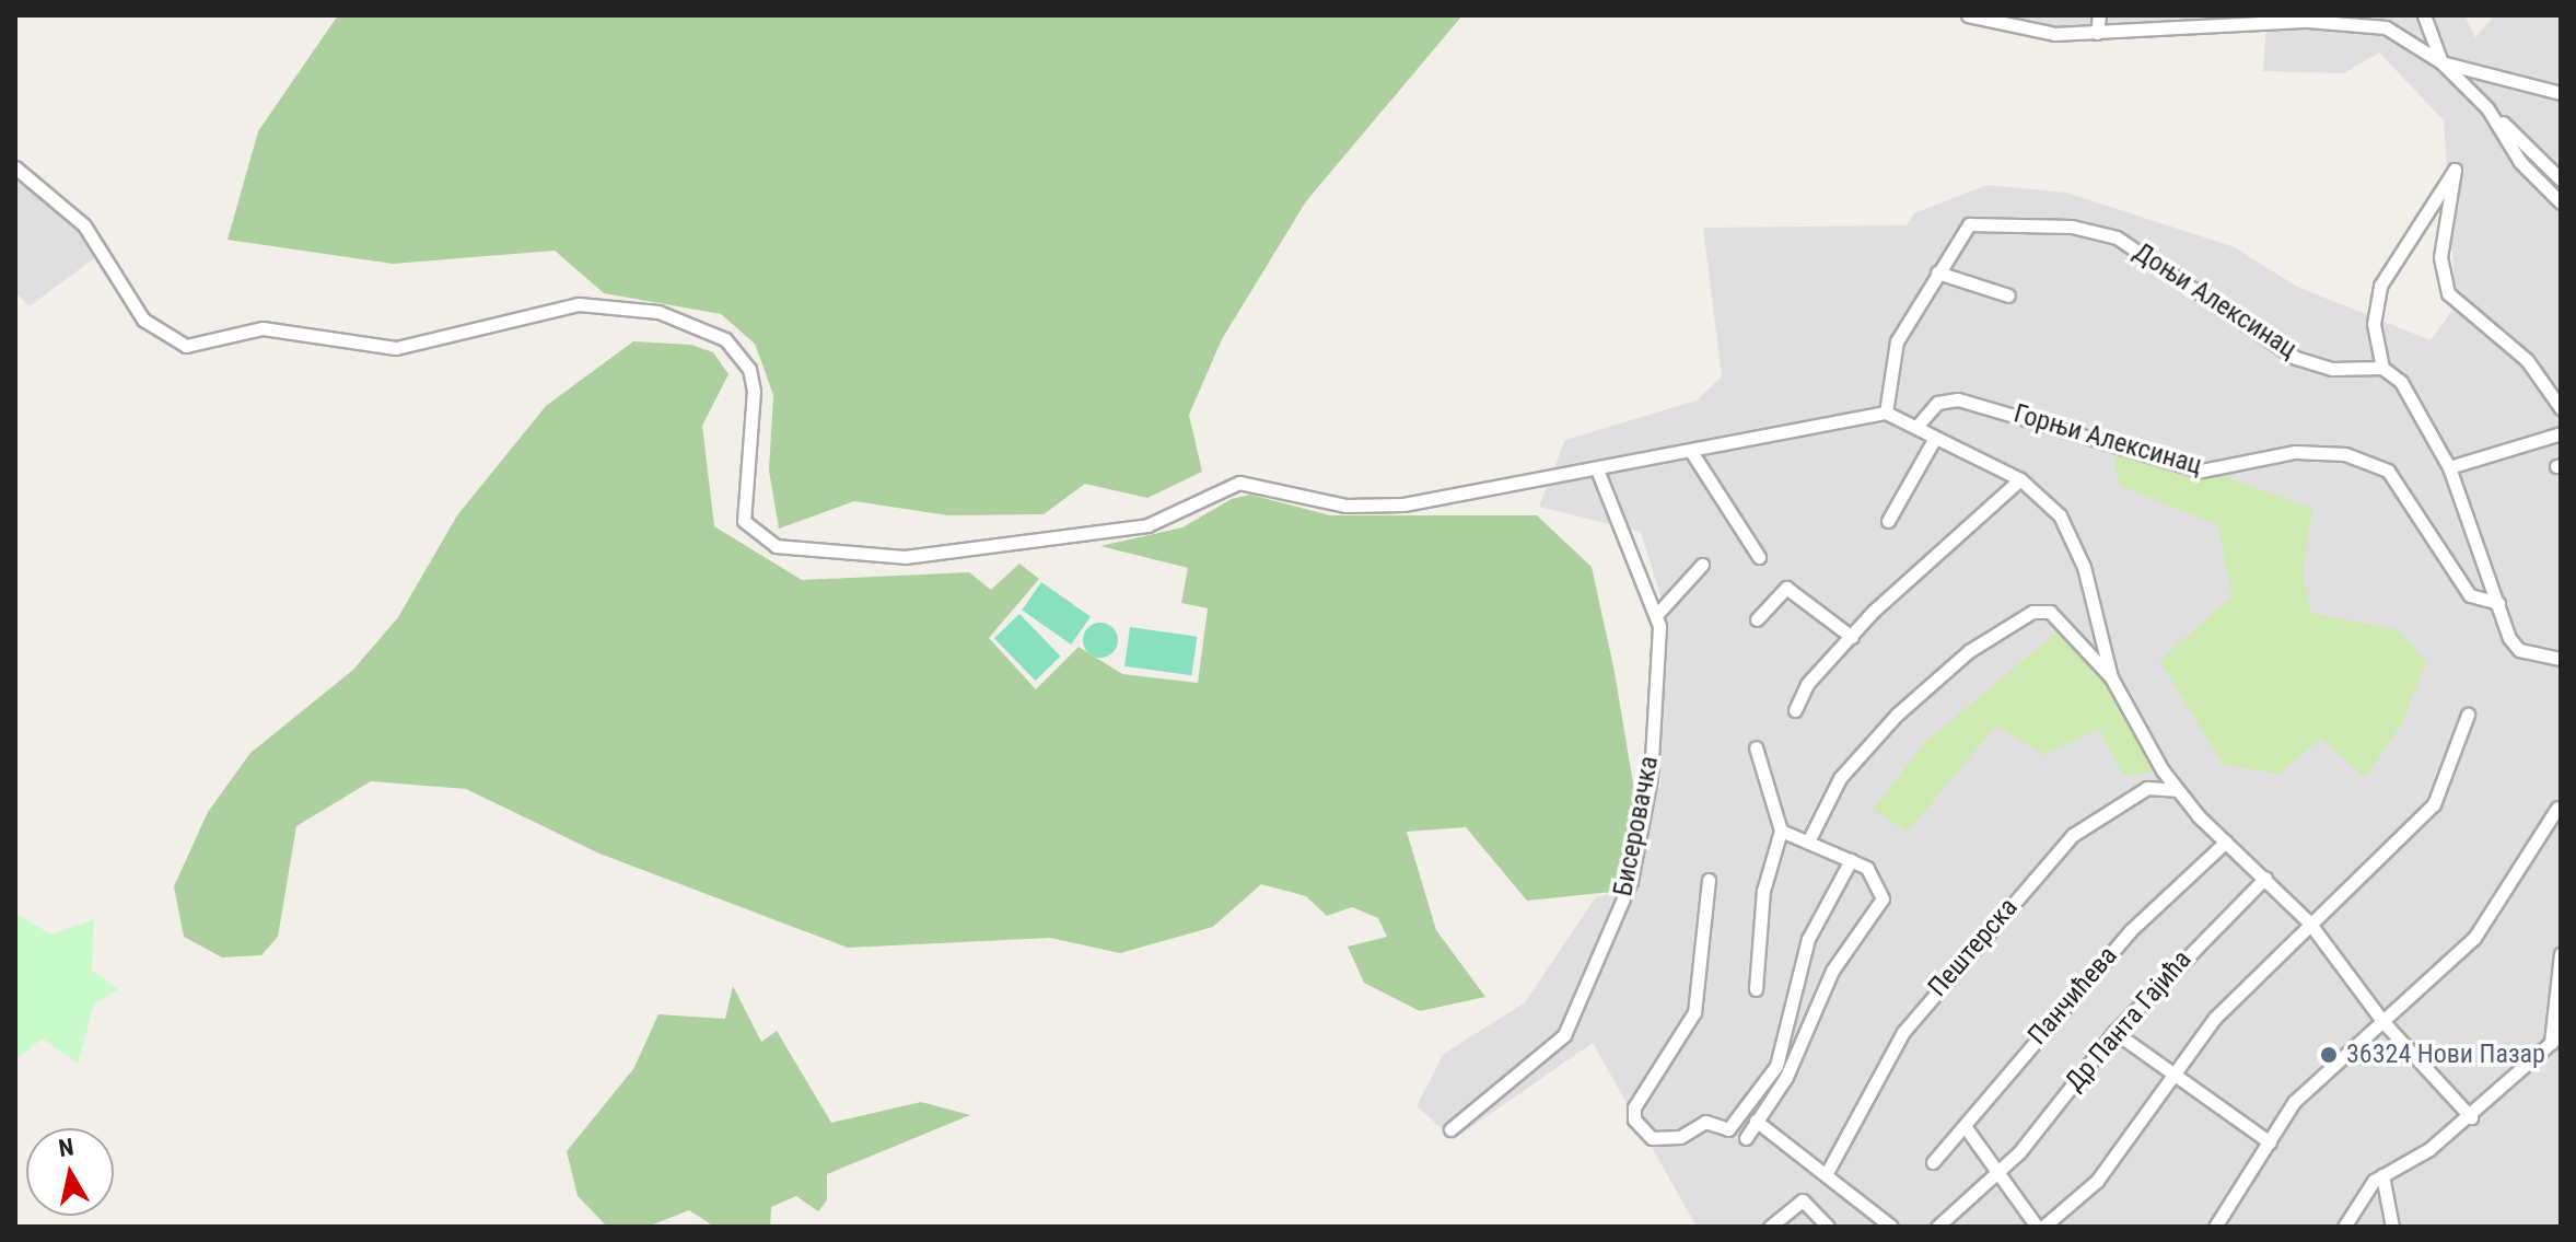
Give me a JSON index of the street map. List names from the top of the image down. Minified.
{"streets":{"street":["Доњи Алексинац","Горњи Алексинац","Бисеровачка","Пештерска","Панчићева","Др Панта Гајића"]},"places":["36324 Нови Пазар"],"north":"top"}
